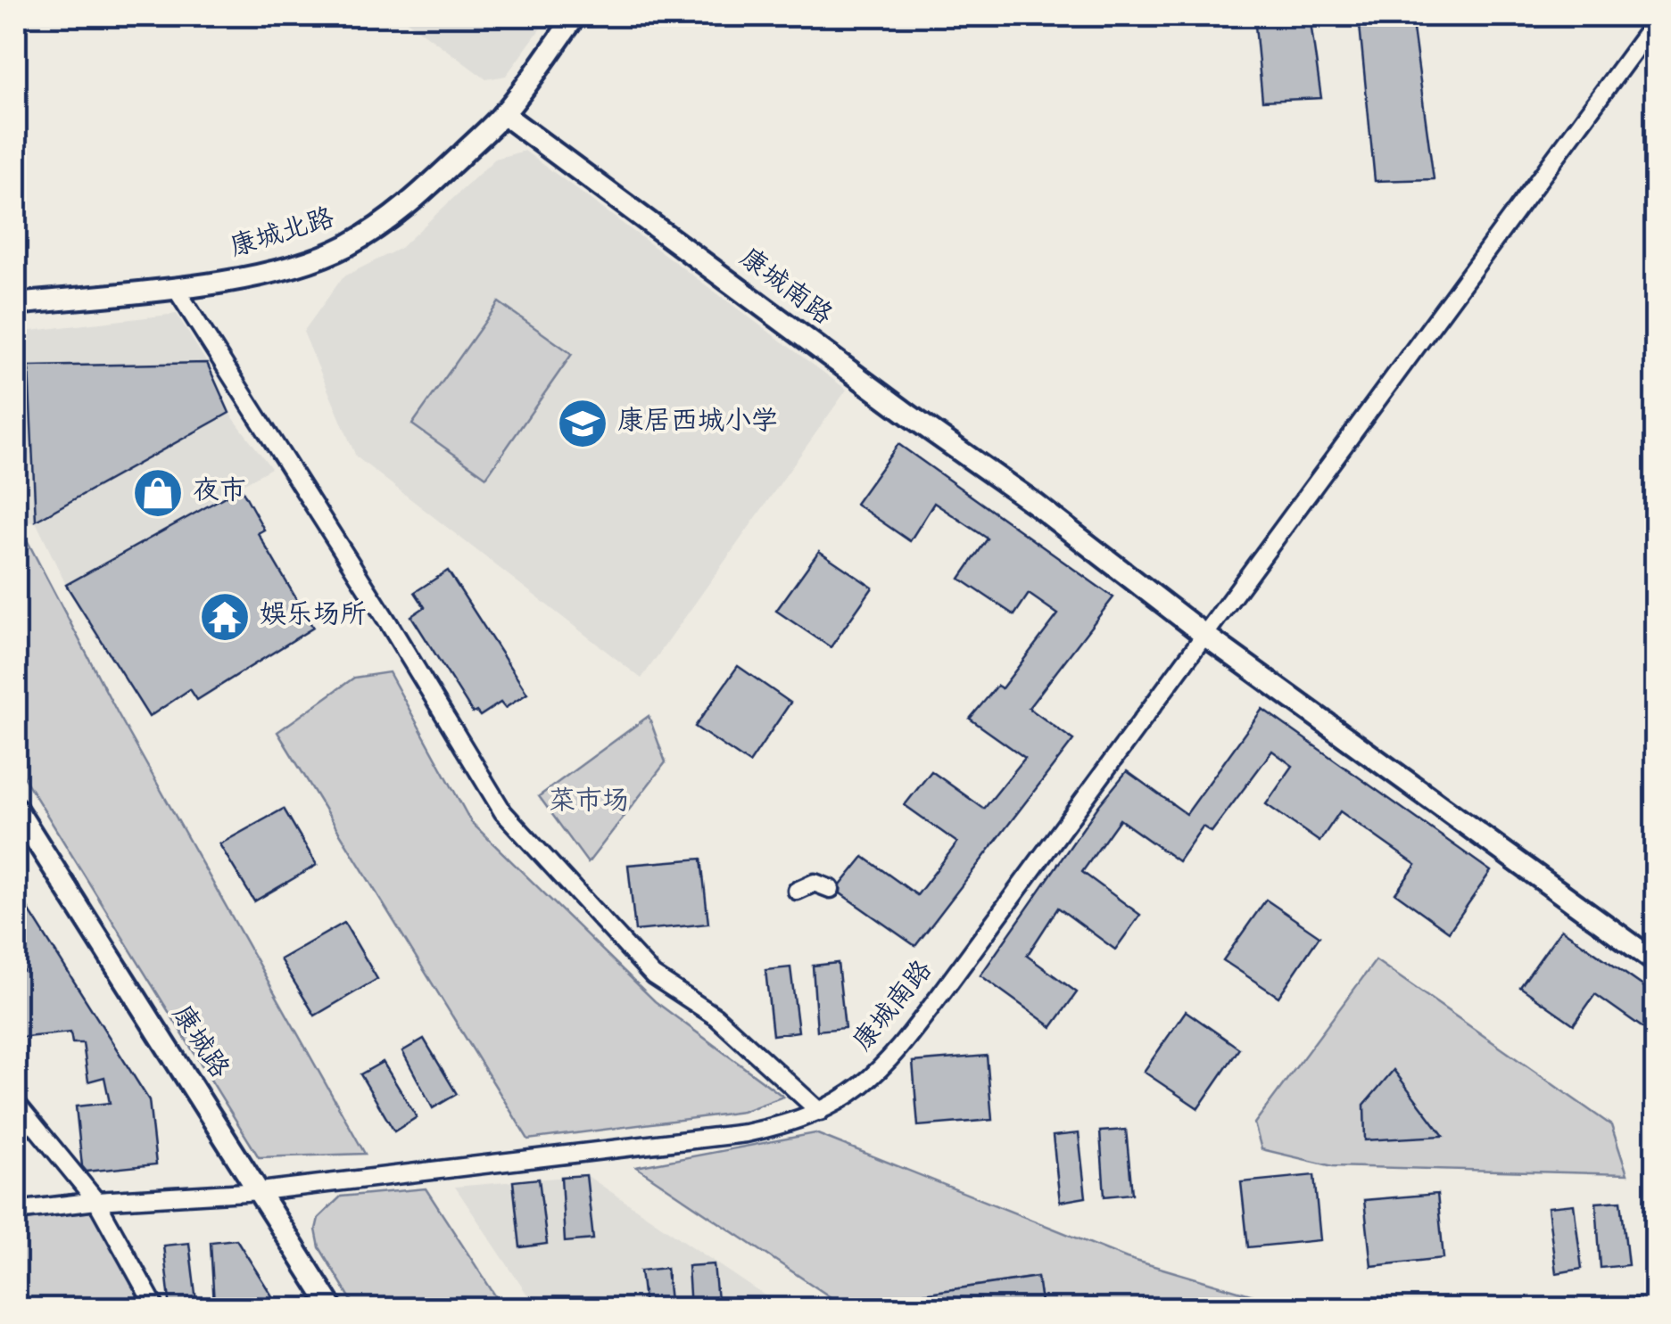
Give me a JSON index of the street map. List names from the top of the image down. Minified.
{"streets":{"street":["康城北路","康城南路","康城路"]},"crossings":[["康城北路","康城南路"],["康城南路","康城路"]],"parks":["菜市场"],"places":{"school or university":["康居西城小学"],"shop":["夜市"],"temple":["娱乐场所"]}}
